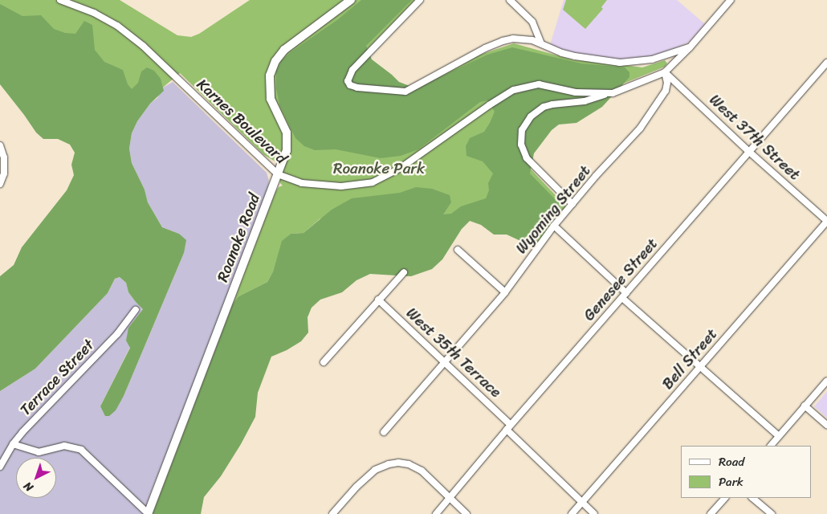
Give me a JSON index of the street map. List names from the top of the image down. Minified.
{"streets":{"street":["Karnes Boulevard","West 37th Street","Wyoming Street","Roanoke Road","Genesee Street","West 35th Terrace","Bell Street","Terrace Street"]},"crossings":[["Karnes Boulevard","West 37th Street"],["Karnes Boulevard","Wyoming Street"],["Karnes Boulevard","Roanoke Road"],["West 37th Street","Wyoming Street"],["West 37th Street","Genesee Street"],["West 37th Street","Bell Street"],["Wyoming Street","West 35th Terrace"],["Genesee Street","West 35th Terrace"],["West 35th Terrace","Bell Street"]],"parks":["Roanoke Park"],"legend":["Road","Park"],"north":"bottom left"}
